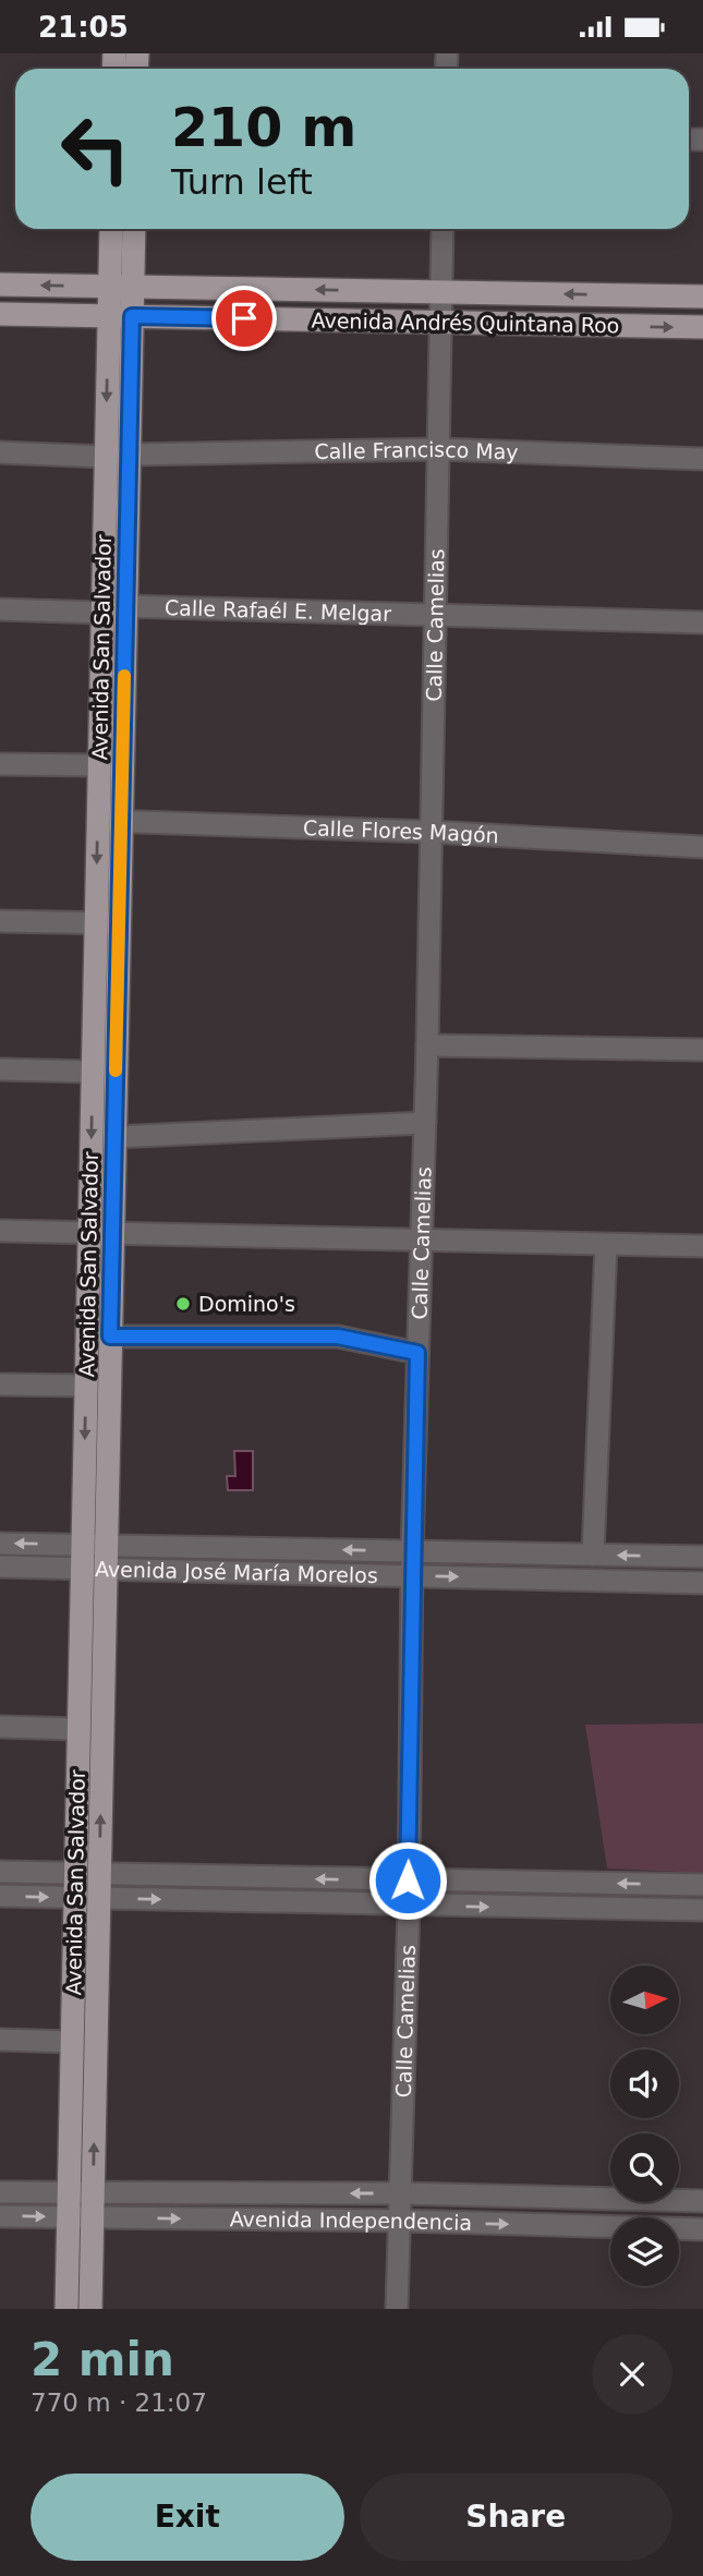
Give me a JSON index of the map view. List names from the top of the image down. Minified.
{"streets":{"main road":["Avenida Andrés Quintana Roo","Avenida San Salvador"],"street":["Calle Francisco May","Calle Rafaél E. Melgar","Calle Camelias","Calle Flores Magón","Avenida José María Morelos","Avenida Independencia"]},"crossings":[["Avenida Andrés Quintana Roo","Calle Camelias"],["Avenida Andrés Quintana Roo","Avenida San Salvador"],["Calle Francisco May","Calle Camelias"],["Calle Francisco May","Avenida San Salvador"],["Calle Rafaél E. Melgar","Calle Camelias"],["Calle Rafaél E. Melgar","Avenida San Salvador"],["Calle Camelias","Calle Flores Magón"],["Calle Camelias","Avenida José María Morelos"],["Calle Camelias","Avenida Independencia"],["Avenida San Salvador","Calle Flores Magón"],["Avenida San Salvador","Avenida José María Morelos"],["Avenida San Salvador","Avenida Independencia"]],"places":["Domino's"],"north":"right","page":{"status":"21:05","turn":["210 m","Turn left"],"heading":["2 min","770 m · 21:07"],"buttons":["Exit","Share"]}}
